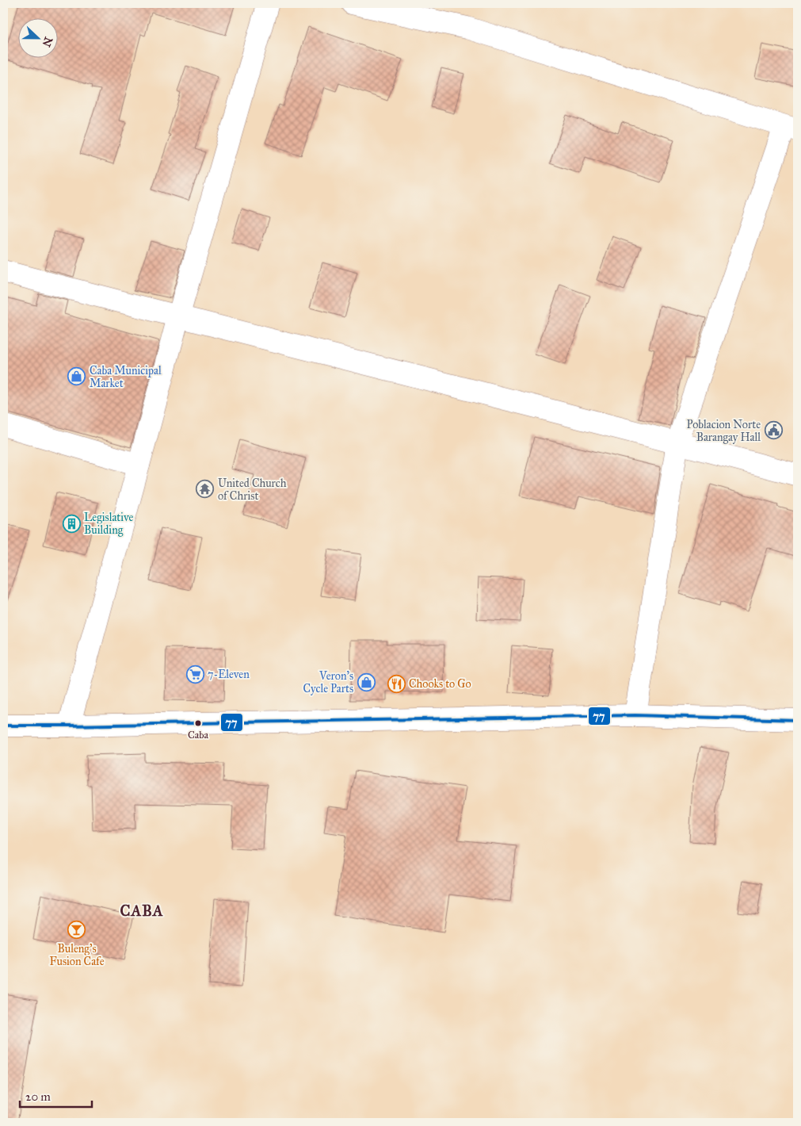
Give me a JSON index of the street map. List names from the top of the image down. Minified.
{"districts":["CABA"],"places":{"shop":["Caba Municipal Market","Veron's Cycle Parts"],"public building":["Poblacion Norte Barangay Hall"],"temple":["United Church of Christ"],"building":["Legislative Building"],"supermarket":["7-Eleven"],"restaurant":["Chooks to Go"],"other":["Caba"],"bar":["Buleng's Fusion Cafe"]},"lines":["transit line 77"],"scale_bar":"20 m","north":"right"}
